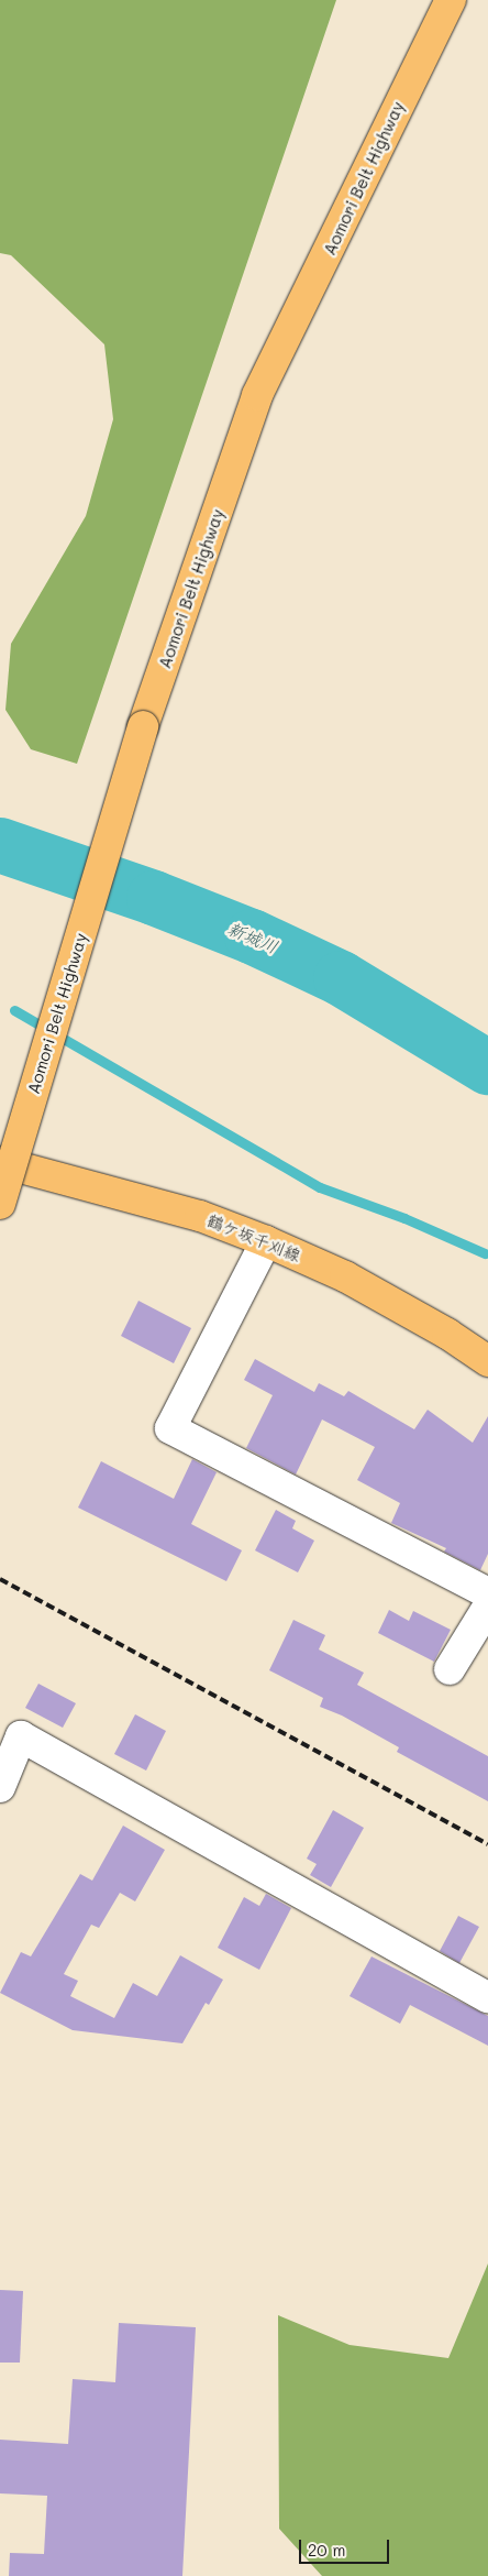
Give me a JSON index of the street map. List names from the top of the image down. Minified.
{"streets":{"main road":["Aomori Belt Highway","鶴ケ坂千刈線"]},"water":["新城川"],"scale_bar":"20 m"}
